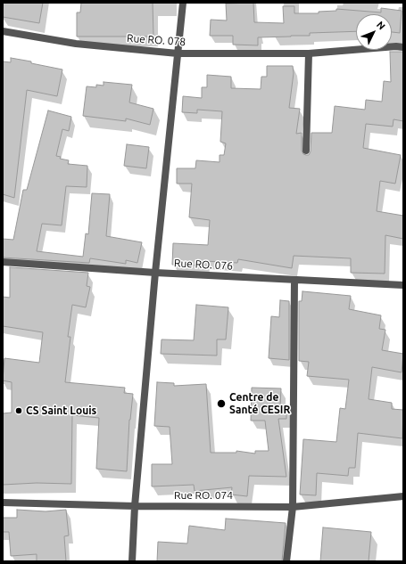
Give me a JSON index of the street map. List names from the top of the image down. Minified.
{"streets":{"street":["Rue RO. 078","Rue RO. 076","Rue RO. 074"]},"places":["Centre de Santé CESIR","CS Saint Louis"],"north":"top right"}
